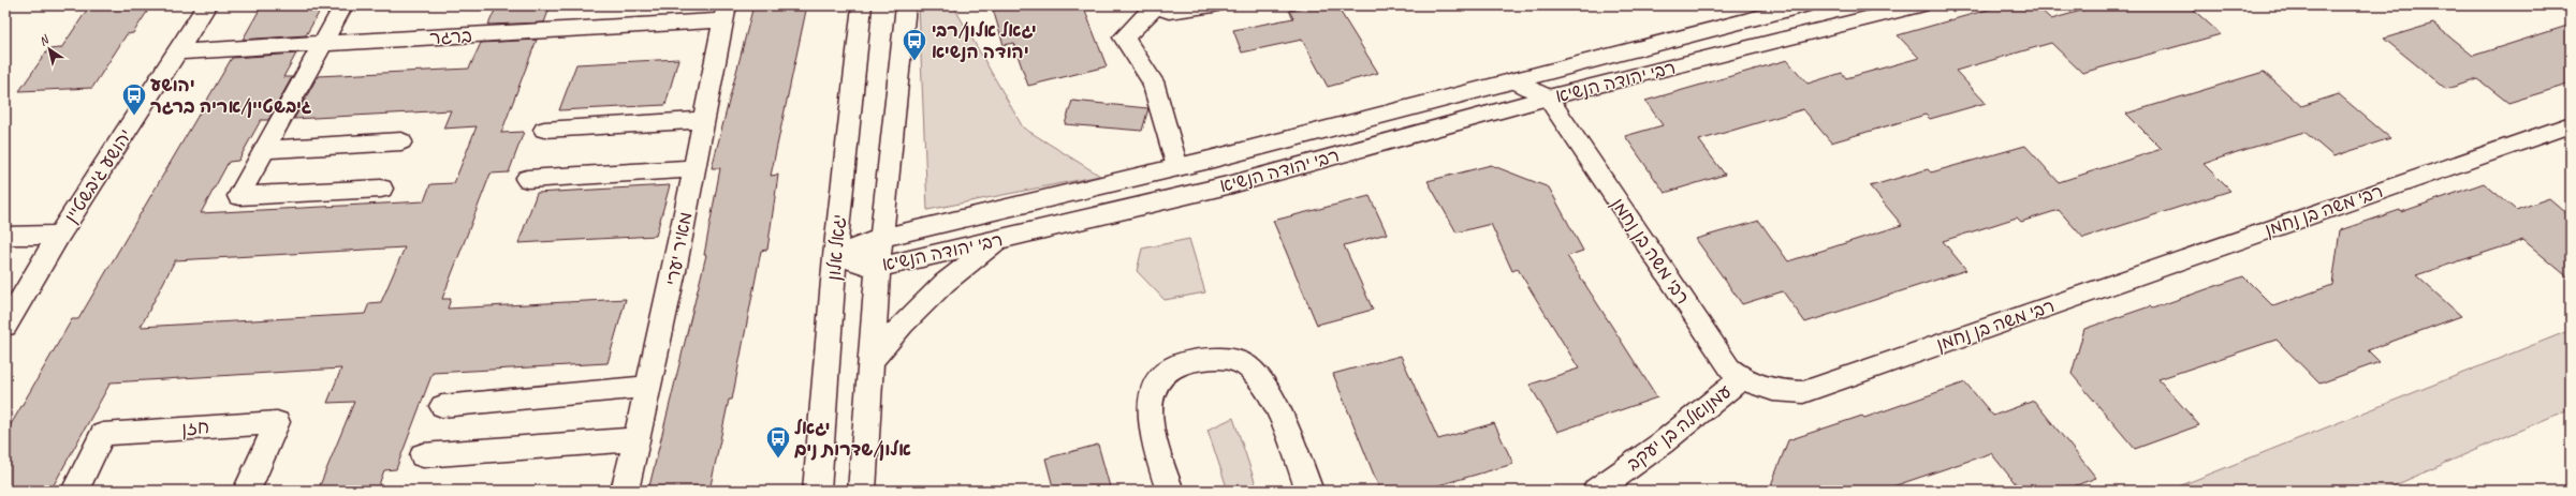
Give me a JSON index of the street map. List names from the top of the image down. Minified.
{"streets":{"street":["ברגר","רבי יהודה הנשיא","יהושע גיבשטיין","רבי משה בן נחמן","יגאל אלון","מאיר יערי","חזן","עמנואלה בן יעקב"]},"crossings":[["ברגר","יהושע גיבשטיין"],["ברגר","מאיר יערי"],["רבי יהודה הנשיא","רבי משה בן נחמן"],["רבי יהודה הנשיא","יגאל אלון"],["רבי משה בן נחמן","עמנואלה בן יעקב"]],"places":{"bus stop":["יגאל אלון/רבי יהודה הנשיא","יהושע גיבשטיין/אריה ברגר","יגאל אלון/שדרות נים"]},"north":"top left"}
